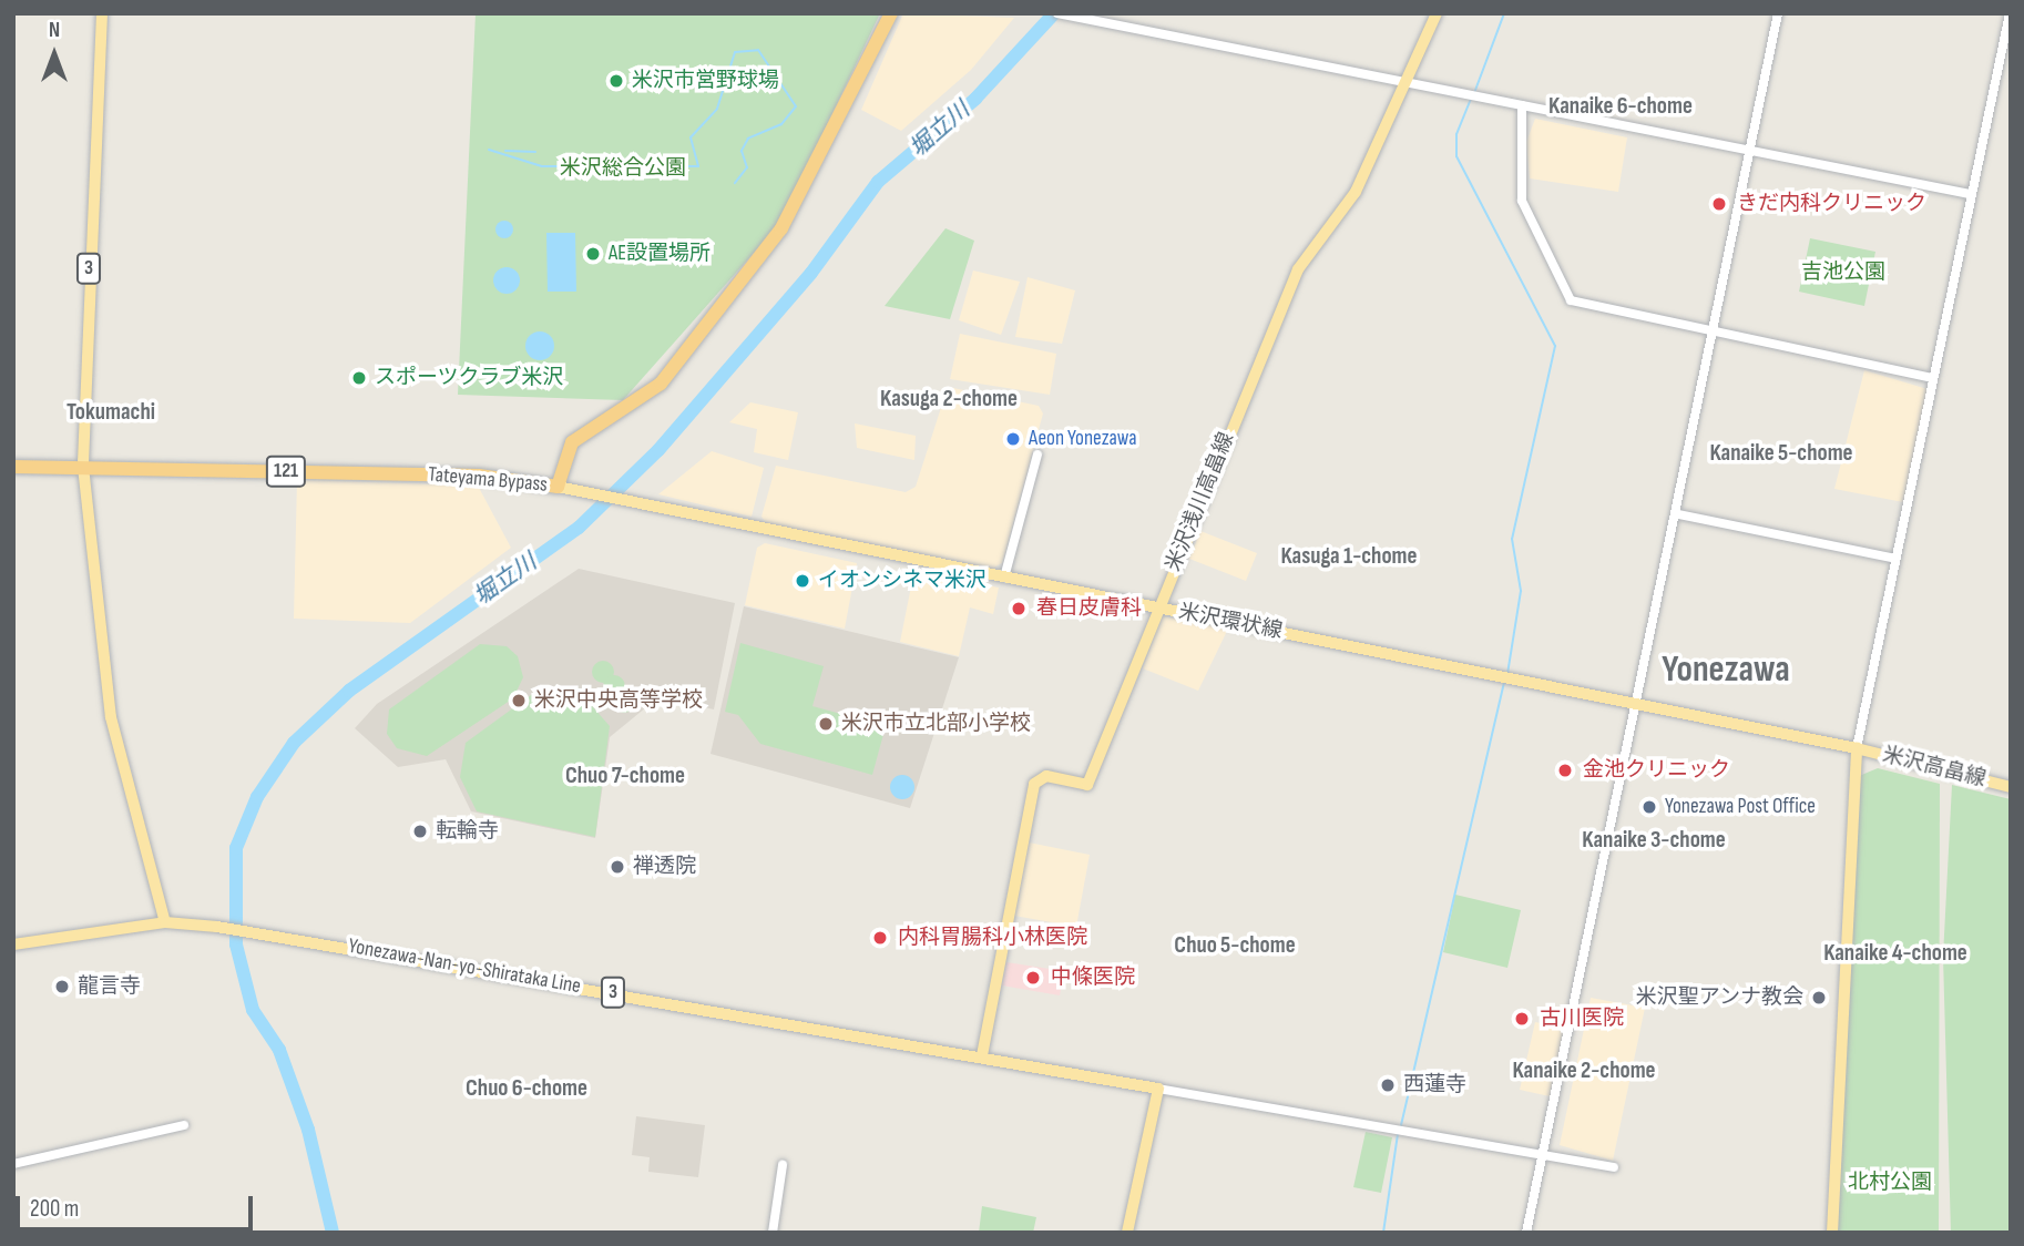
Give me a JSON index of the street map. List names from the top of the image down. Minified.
{"streets":{"highway":["121","Tateyama Bypass"],"main road":["3","米沢浅川高畠線","米沢環状線","米沢高畠線","Yonezawa-Nan-yo-Shirataka Line"]},"crossings":[["3","Tateyama Bypass"],["3","Yonezawa-Nan-yo-Shirataka Line"],["Tateyama Bypass","米沢環状線"],["米沢浅川高畠線","米沢環状線"],["米沢浅川高畠線","Yonezawa-Nan-yo-Shirataka Line"],["米沢環状線","米沢高畠線"]],"districts":["Kanaike 6-chome","Kasuga 2-chome","Tokumachi","Kanaike 5-chome","Kasuga 1-chome","Yonezawa","Chuo 7-chome","Kanaike 3-chome","Chuo 5-chome","Kanaike 4-chome","Kanaike 2-chome","Chuo 6-chome"],"water":["堀立川"],"parks":["米沢総合公園","吉池公園","北村公園"],"places":["米沢市営野球場","きだ内科クリニック","AE設置場所","スポーツクラブ米沢","Aeon Yonezawa","イオンシネマ米沢","春日皮膚科","米沢中央高等学校","米沢市立北部小学校","金池クリニック","Yonezawa Post Office","転輪寺","禅透院","内科胃腸科小林医院","中條医院","龍言寺","米沢聖アンナ教会","古川医院","西蓮寺"],"scale_bar":"200 m","north":"top"}
